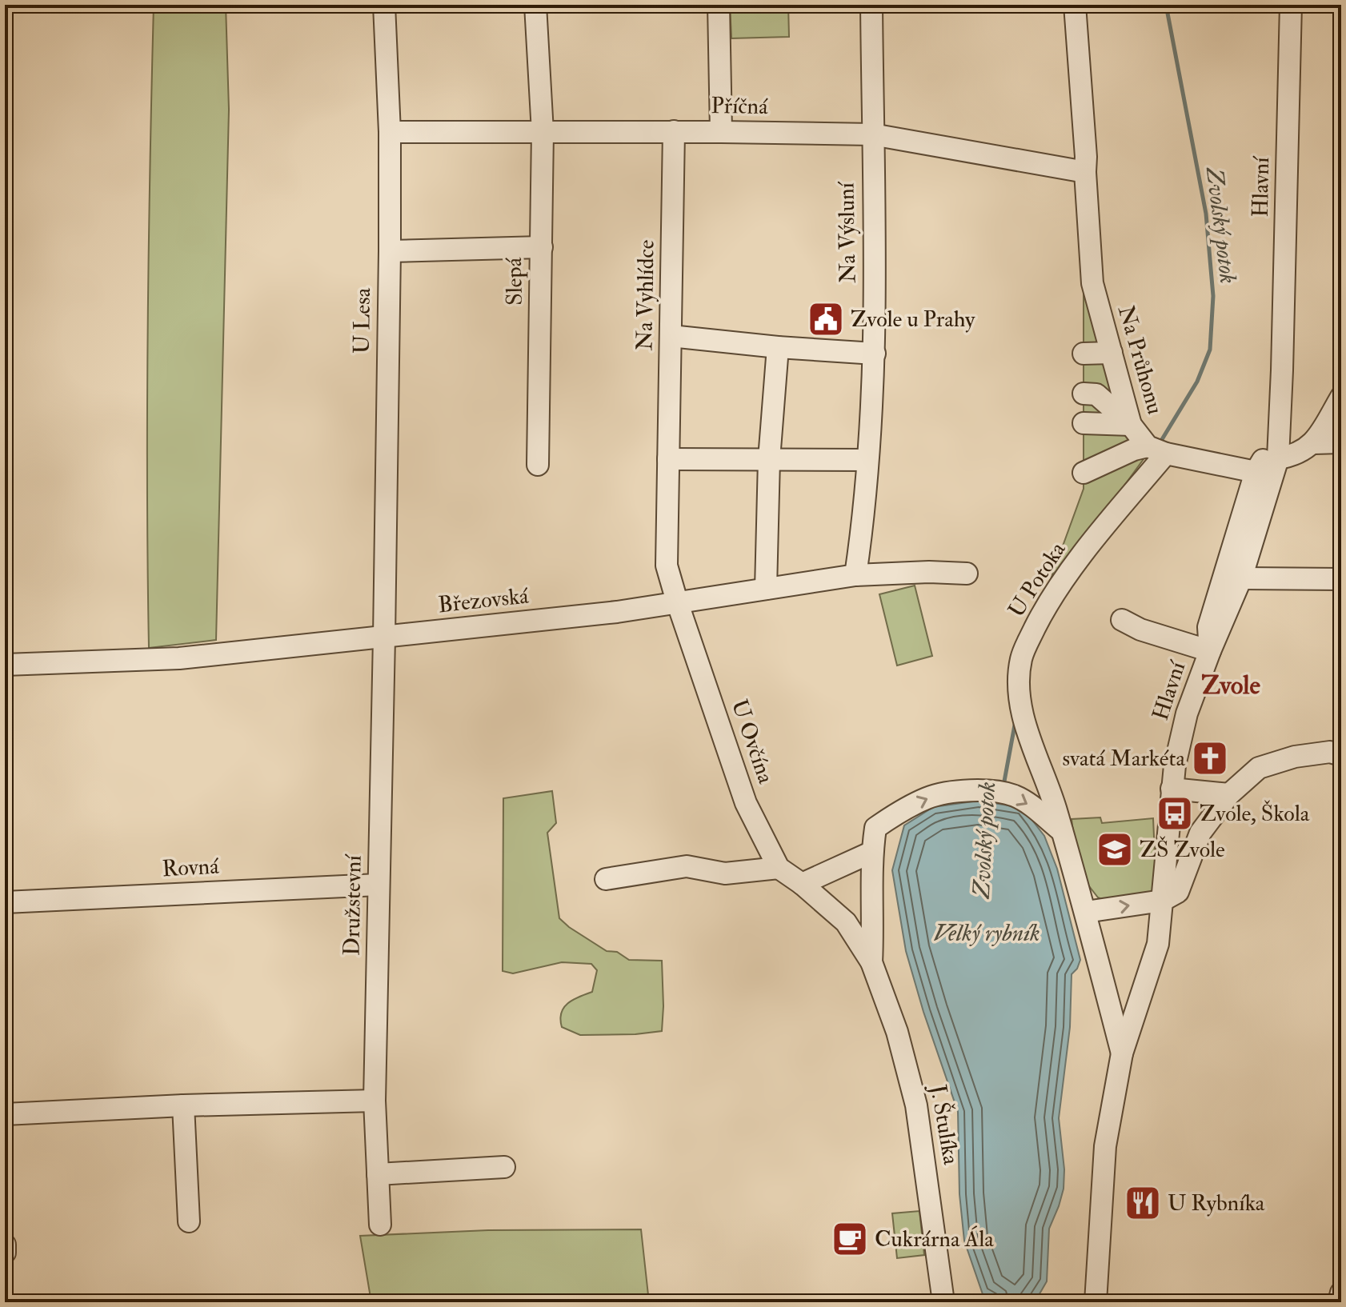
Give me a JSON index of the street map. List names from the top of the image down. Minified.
{"streets":{"street":["Příčná","Hlavní","Na Výsluní","Slepá","Na Vyhlídce","U Lesa","Na Průhonu","U Potoka","Březovská","U Ovčína","Rovná","Družstevní","J. Štulíka"]},"crossings":[["Příčná","Na Výsluní"],["Příčná","Na Vyhlídce"],["Příčná","U Lesa"],["Příčná","Na Průhonu"],["Na Výsluní","Březovská"],["Slepá","U Lesa"],["Na Vyhlídce","Březovská"],["Na Vyhlídce","U Ovčína"],["U Lesa","Březovská"],["U Lesa","Družstevní"],["Na Průhonu","U Potoka"],["U Potoka","J. Štulíka"],["Březovská","U Ovčína"],["Březovská","Družstevní"],["U Ovčína","J. Štulíka"],["Rovná","Družstevní"]],"districts":["Zvole"],"water":["Zvolský potok","Velký rybník"],"places":{"public building":["Zvole u Prahy"],"church":["svatá Markéta"],"bus stop":["Zvole, Škola"],"school or university":["ZŠ Zvole"],"restaurant":["U Rybníka"],"cafe":["Cukrárna Ála"]}}
